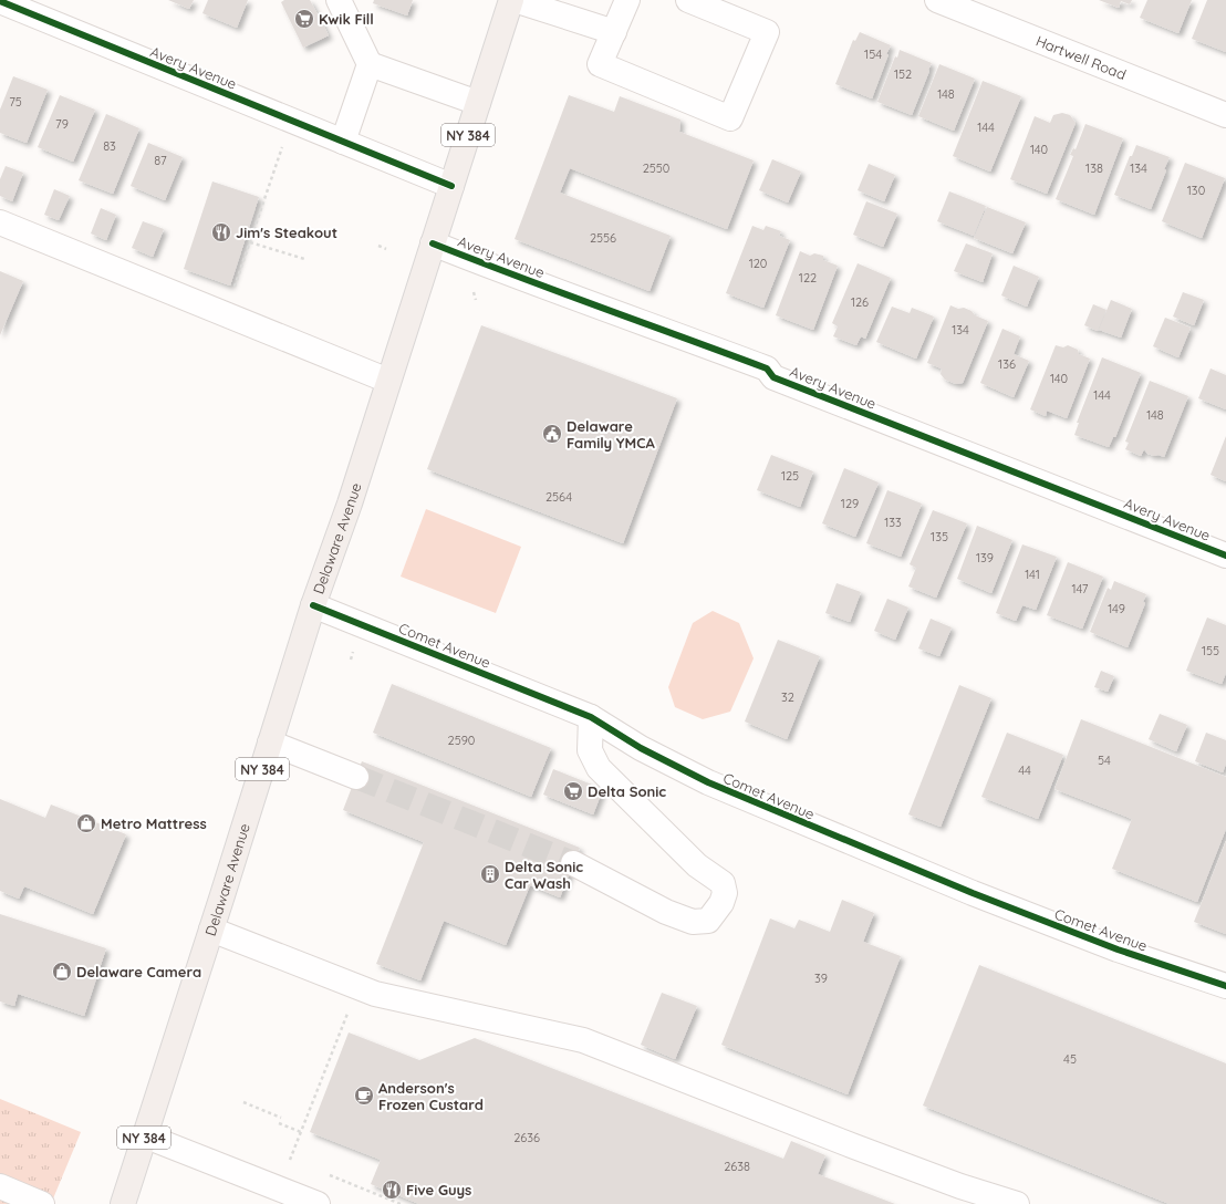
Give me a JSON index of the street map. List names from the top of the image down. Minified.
{"streets":{"main road":["NY 384","Delaware Avenue"],"street":["Hartwell Road","Avery Avenue","Comet Avenue"]},"crossings":[["Avery Avenue","Delaware Avenue"],["Delaware Avenue","Comet Avenue"]],"places":{"supermarket":["Kwik Fill","Delta Sonic"],"restaurant":["Jim's Steakout","Five Guys"],"public building":["Delaware Family YMCA"],"shop":["Metro Mattress","Delaware Camera"],"building":["Delta Sonic Car Wash"],"cafe":["Anderson's Frozen Custard"]},"house_numbers":["154","152","148","75","79","144","83","140","87","2550","138","134","130","2556","120","122","126","134","136","140","144","148","125","2564","129","133","135","139","141","147","149","155","32","2590","54","44","39","45","2636","2638"]}
